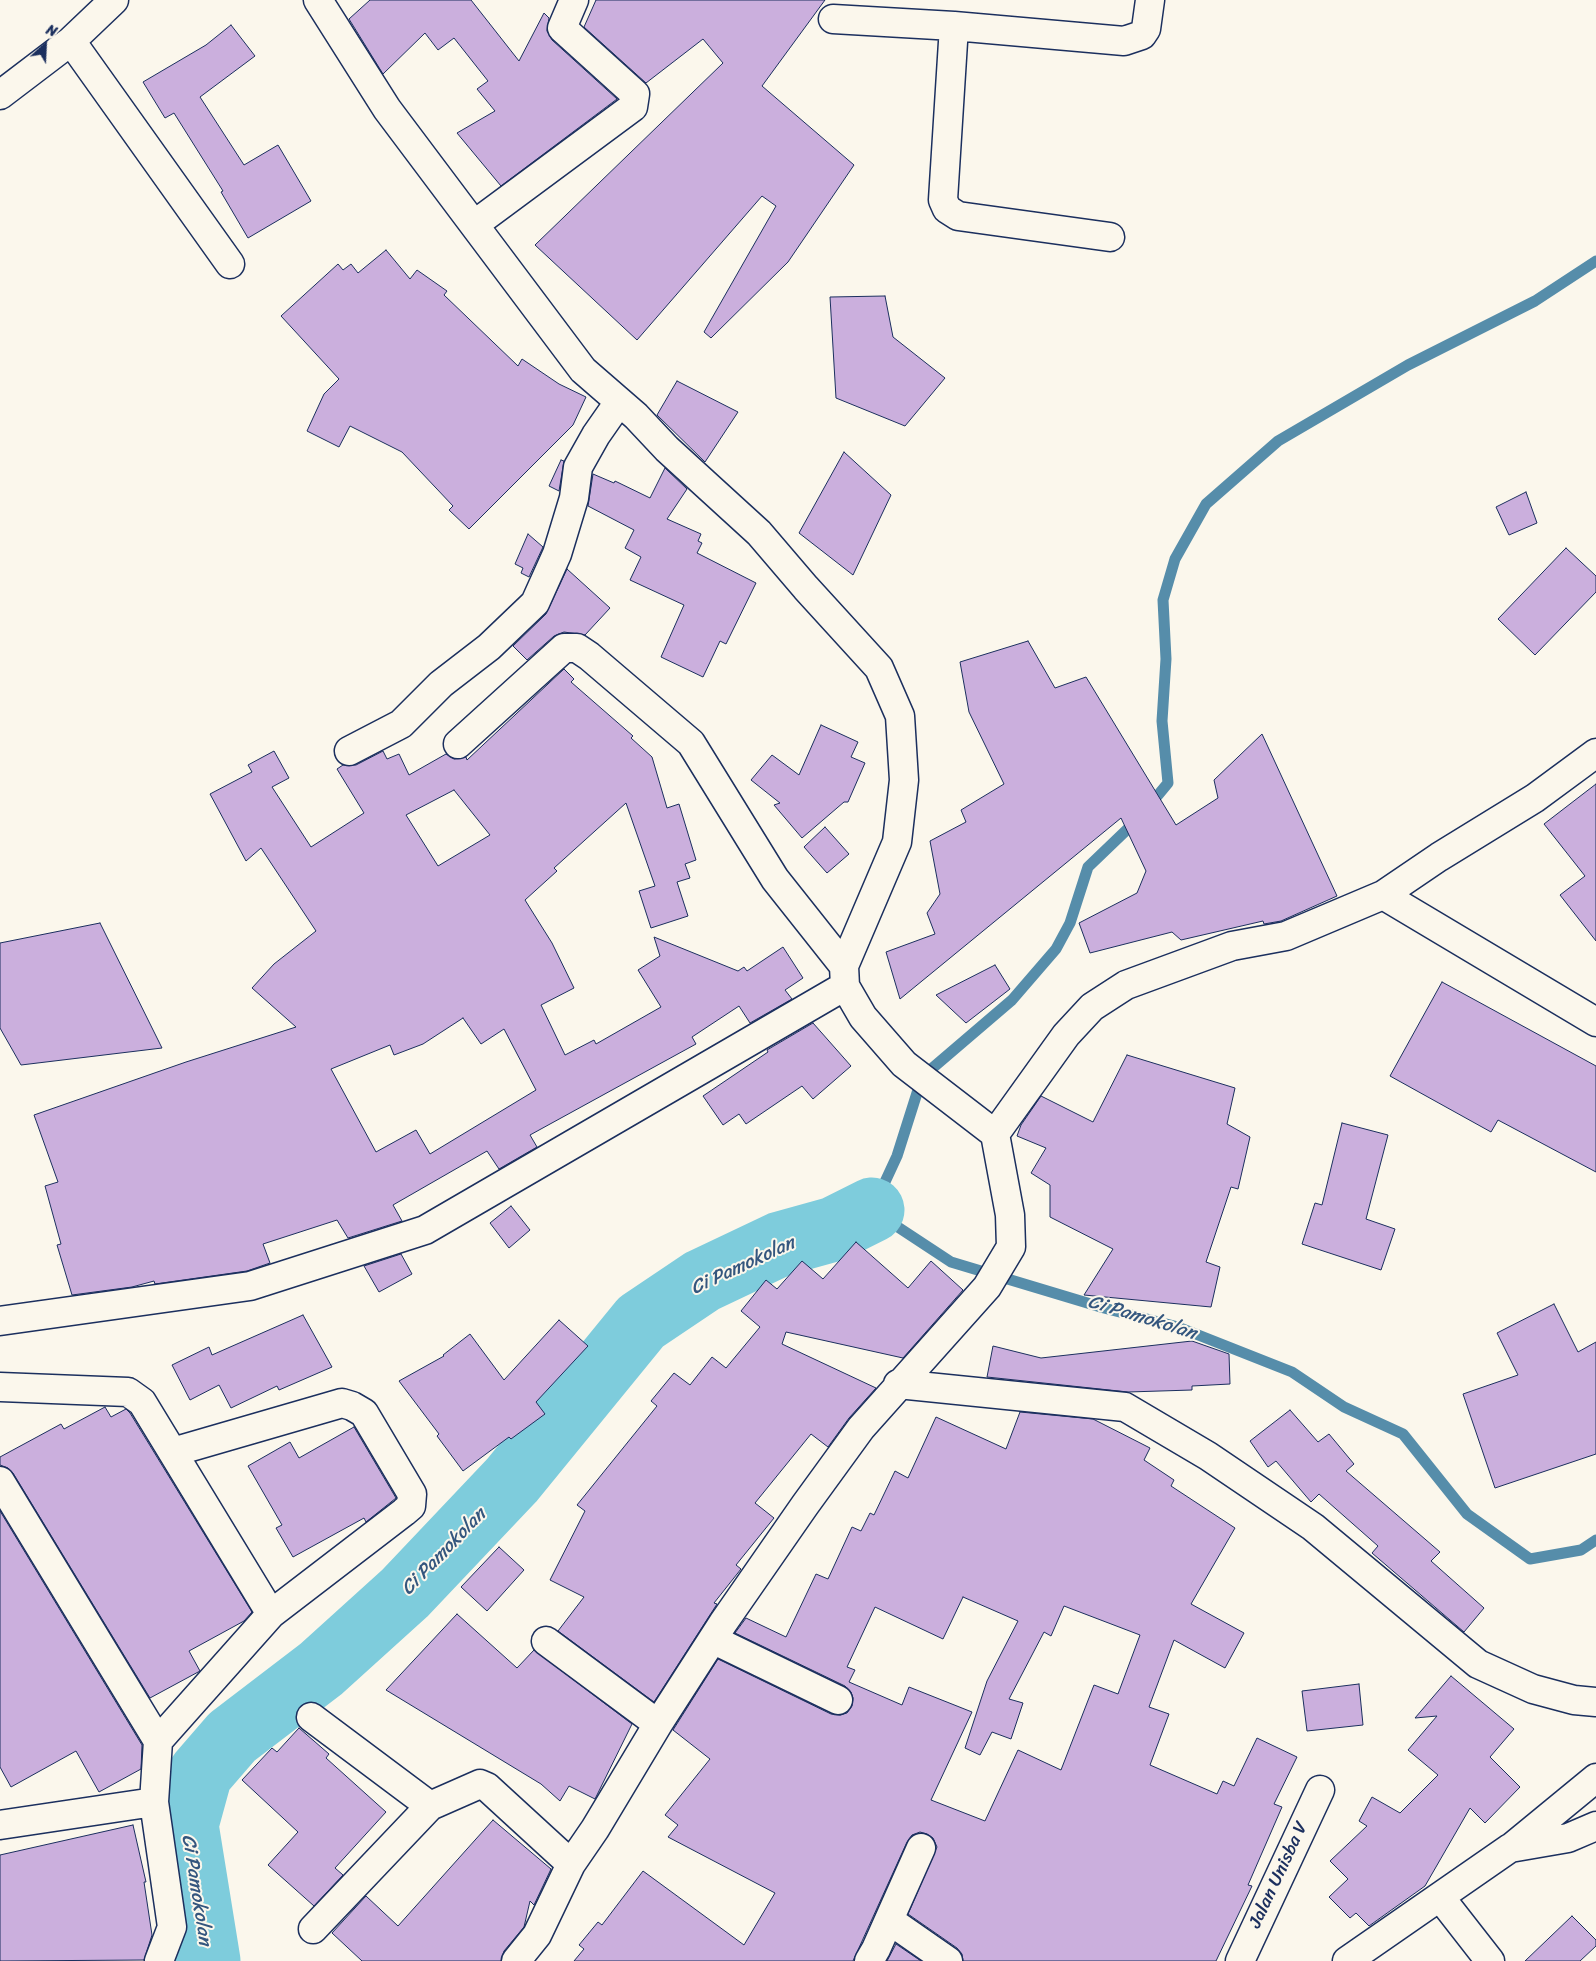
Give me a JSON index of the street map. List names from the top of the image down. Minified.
{"streets":{"street":["Jalan Unisba V"]},"water":["Ci Pamokolan"],"north":"top right"}
